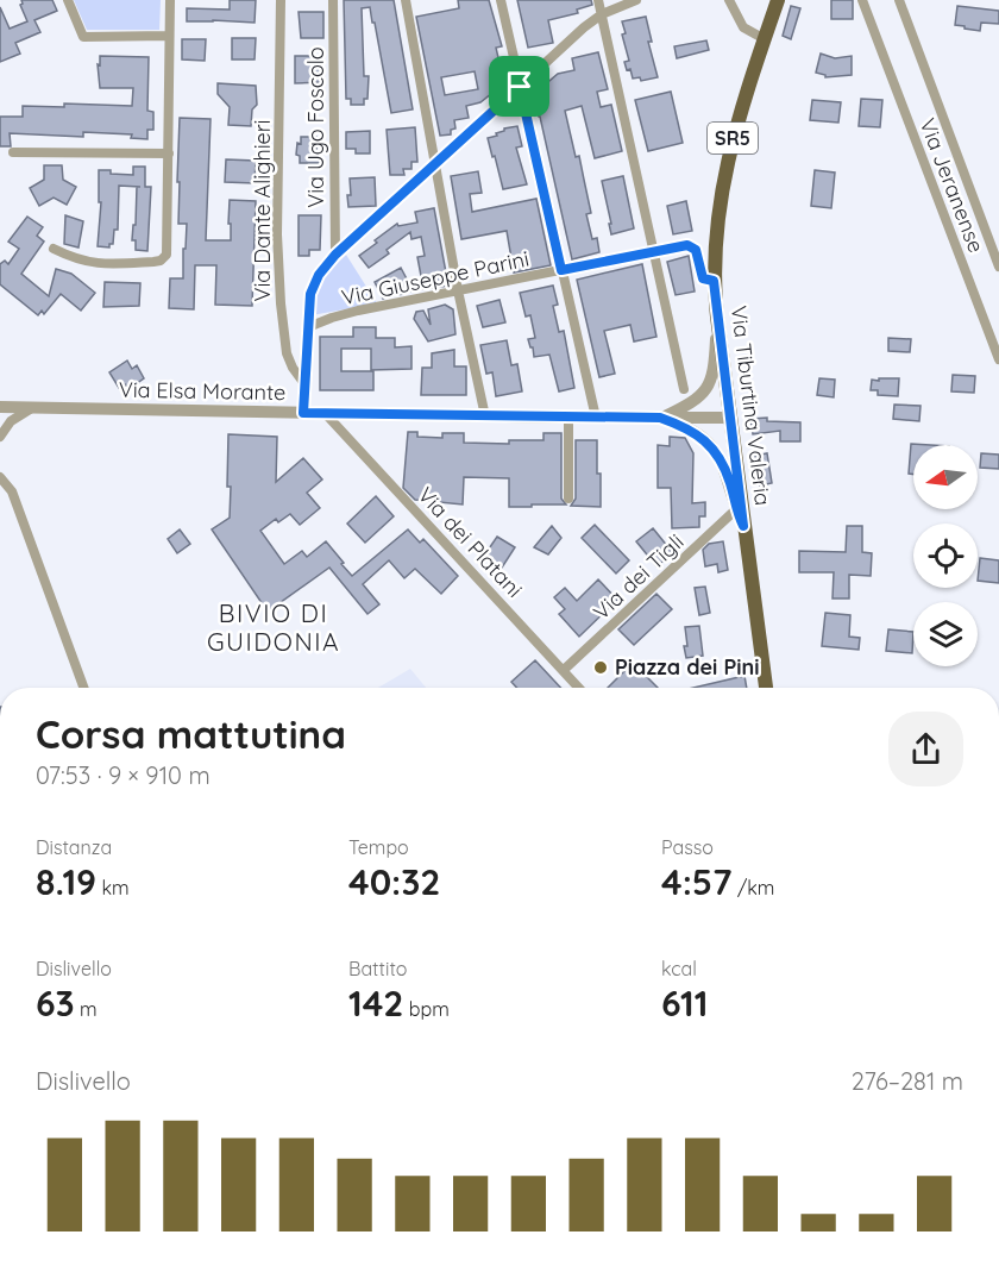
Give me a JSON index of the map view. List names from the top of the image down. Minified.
{"streets":{"main road":["SR5","Via Tiburtina Valeria"],"street":["Via Ugo Foscolo","Via Jeranense","Via Dante Alighieri","Via Giuseppe Parini","Via Elsa Morante","Via dei Platani","Via dei Tigli"]},"crossings":[["Via Giuseppe Parini","Via Tiburtina Valeria"],["Via Elsa Morante","Via Tiburtina Valeria"],["Via Elsa Morante","Via dei Platani"],["Via Elsa Morante","Via dei Tigli"],["Via dei Platani","Via dei Tigli"]],"districts":["BIVIO DI GUIDONIA"],"places":["Piazza dei Pini"],"north":"left","page":{"heading":["Corsa mattutina","07:53 · 9 × 910 m"],"stats":[["Distanza","8.19 km"],["Tempo","40:32"],["Passo","4:57 /km"],["Dislivello","63 m"],["Battito","142 bpm"],["kcal","611"]],"chart":["Dislivello","276–281 m"]}}
